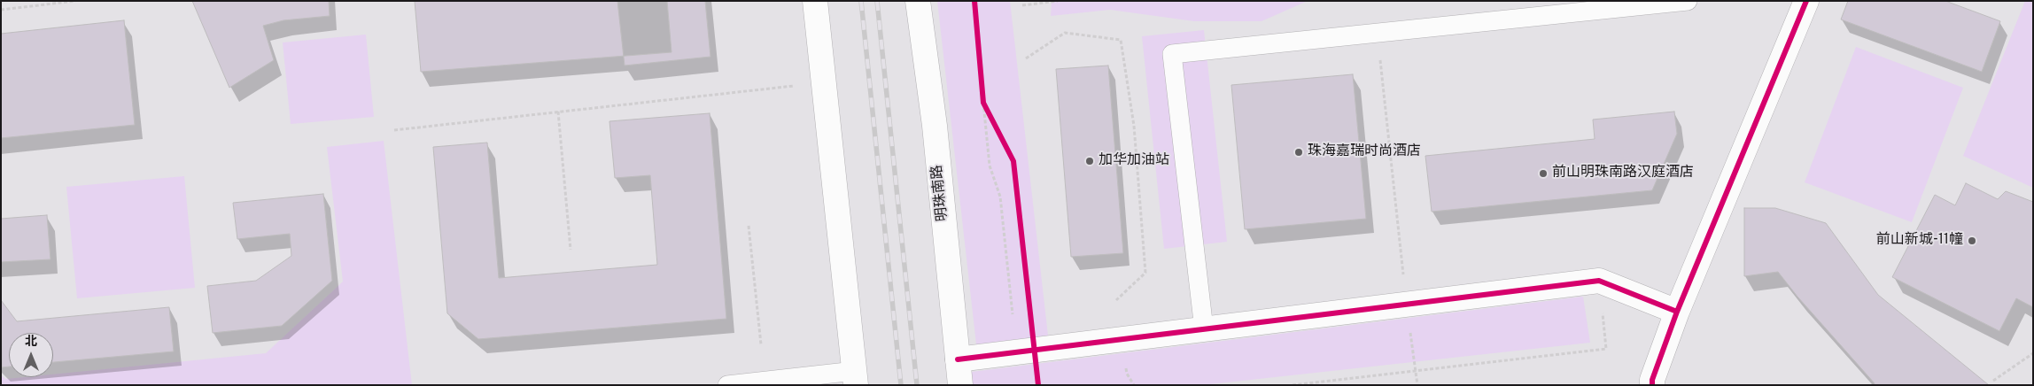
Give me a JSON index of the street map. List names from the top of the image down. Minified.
{"streets":{"main road":["明珠南路"]},"places":["珠海嘉瑞时尚酒店","加华加油站","前山明珠南路汉庭酒店","前山新城-11幢"],"north":"top"}
